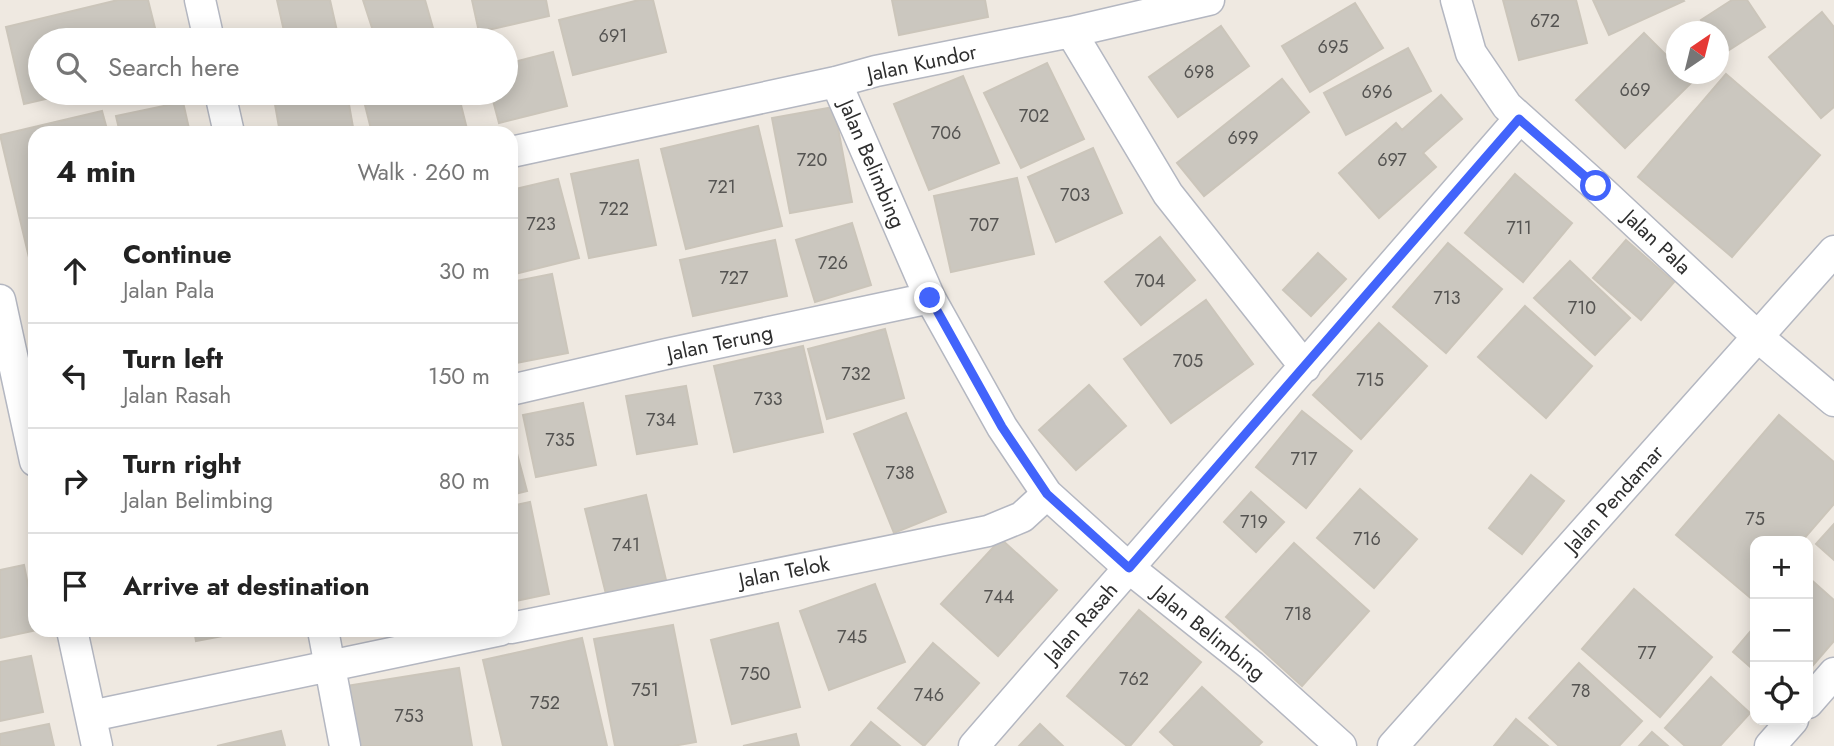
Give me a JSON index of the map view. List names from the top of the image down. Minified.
{"streets":{"street":["Jalan Kundor","Jalan Belimbing","Jalan Pala","Jalan Terung","Jalan Pendamar","Jalan Telok","Jalan Rasah"]},"crossings":[["Jalan Kundor","Jalan Belimbing"],["Jalan Belimbing","Jalan Terung"],["Jalan Belimbing","Jalan Telok"],["Jalan Belimbing","Jalan Rasah"],["Jalan Pala","Jalan Pendamar"],["Jalan Pala","Jalan Rasah"]],"house_numbers":["672","691","695","698","669","696","702","706","699","720","697","721","703","722","723","707","711","726","727","704","713","710","705","732","715","733","734","735","717","738","75","719","716","741","744","718","745","77","750","762","751","78","746","752","753"],"north":"top right","page":{"search":"Search here","heading":["4 min","Walk · 260 m"],"list":[["Continue","Jalan Pala","30 m"],["Turn left","Jalan Rasah","150 m"],["Turn right","Jalan Belimbing","80 m"],"Arrive at destination"],"map_buttons":["+","−"]}}
